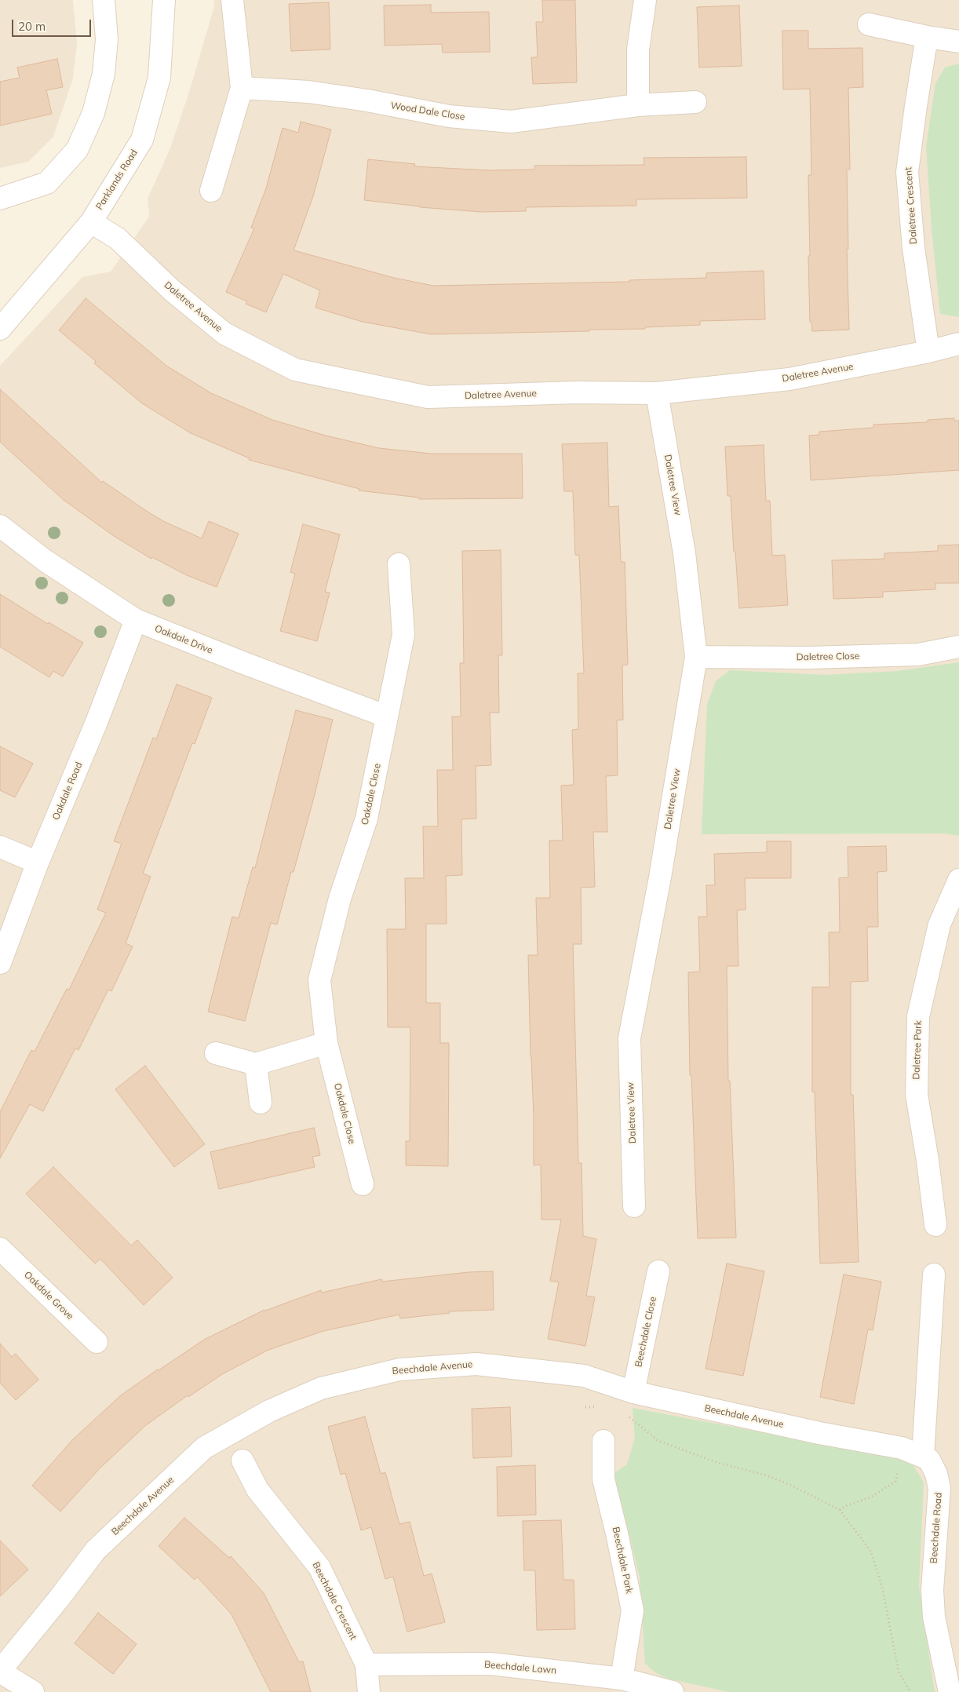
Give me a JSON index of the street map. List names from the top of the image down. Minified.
{"streets":{"street":["Wood Dale Close","Parklands Road","Daletree Crescent","Daletree Avenue","Daletree View","Oakdale Drive","Daletree Close","Oakdale Road","Oakdale Close","Daletree Park","Oakdale Grove","Beechdale Close","Beechdale Avenue","Beechdale Road","Beechdale Park","Beechdale Crescent","Beechdale Lawn"]},"crossings":[["Parklands Road","Daletree Avenue"],["Daletree Crescent","Daletree Avenue"],["Daletree Avenue","Daletree View"],["Daletree View","Daletree Close"],["Oakdale Drive","Oakdale Road"],["Oakdale Drive","Oakdale Close"],["Beechdale Close","Beechdale Avenue"],["Beechdale Avenue","Beechdale Road"],["Beechdale Park","Beechdale Lawn"],["Beechdale Crescent","Beechdale Lawn"]],"scale_bar":"20 m"}
